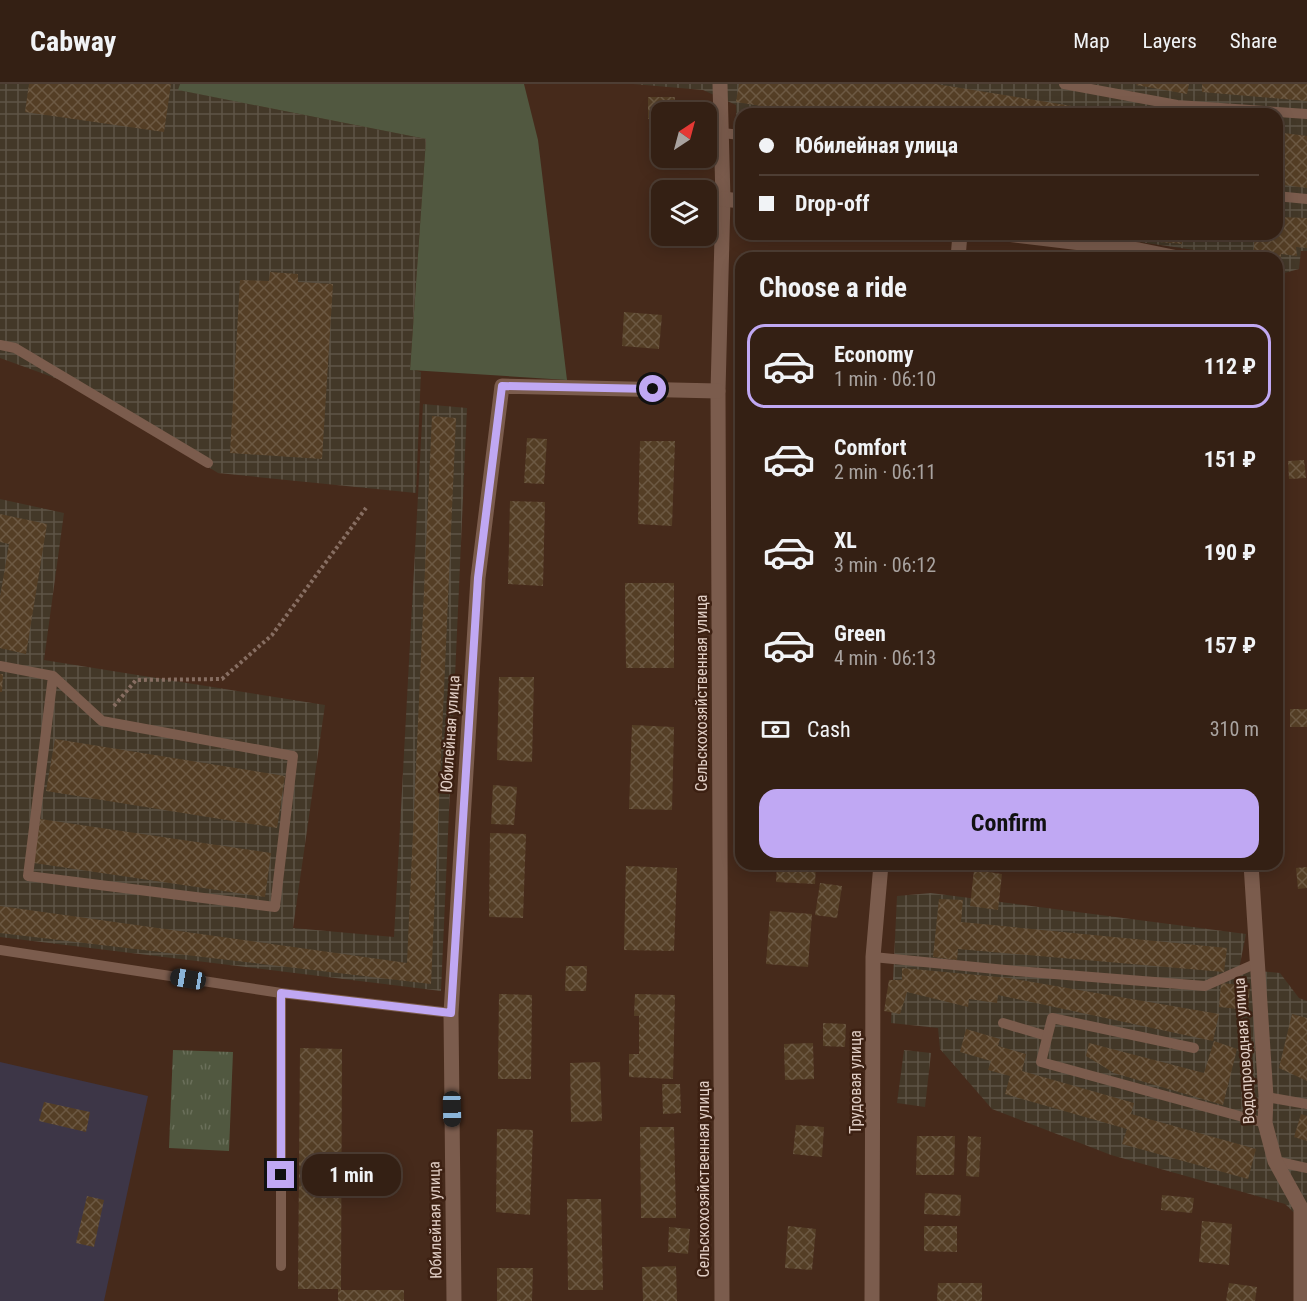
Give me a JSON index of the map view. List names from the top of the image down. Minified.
{"streets":{"street":["Сельскохозяйственная улица","Юбилейная улица","Водопроводная улица","Трудовая улица"]},"crossings":[["Сельскохозяйственная улица","Юбилейная улица"]],"north":"top right","page":{"header":"Cabway","nav":["Map","Layers","Share"],"banner":["Юбилейная улица","Drop-off"],"heading":"Choose a ride","list":[{"name":"Economy","note":"1 min · 06:10","value":"112 ₽"},{"name":"Comfort","note":"2 min · 06:11","value":"151 ₽"},{"name":"XL","note":"3 min · 06:12","value":"190 ₽"},{"name":"Green","note":"4 min · 06:13","value":"157 ₽"}],"pay":["Cash","310 m"],"buttons":"Confirm","bubble":"1 min"}}
